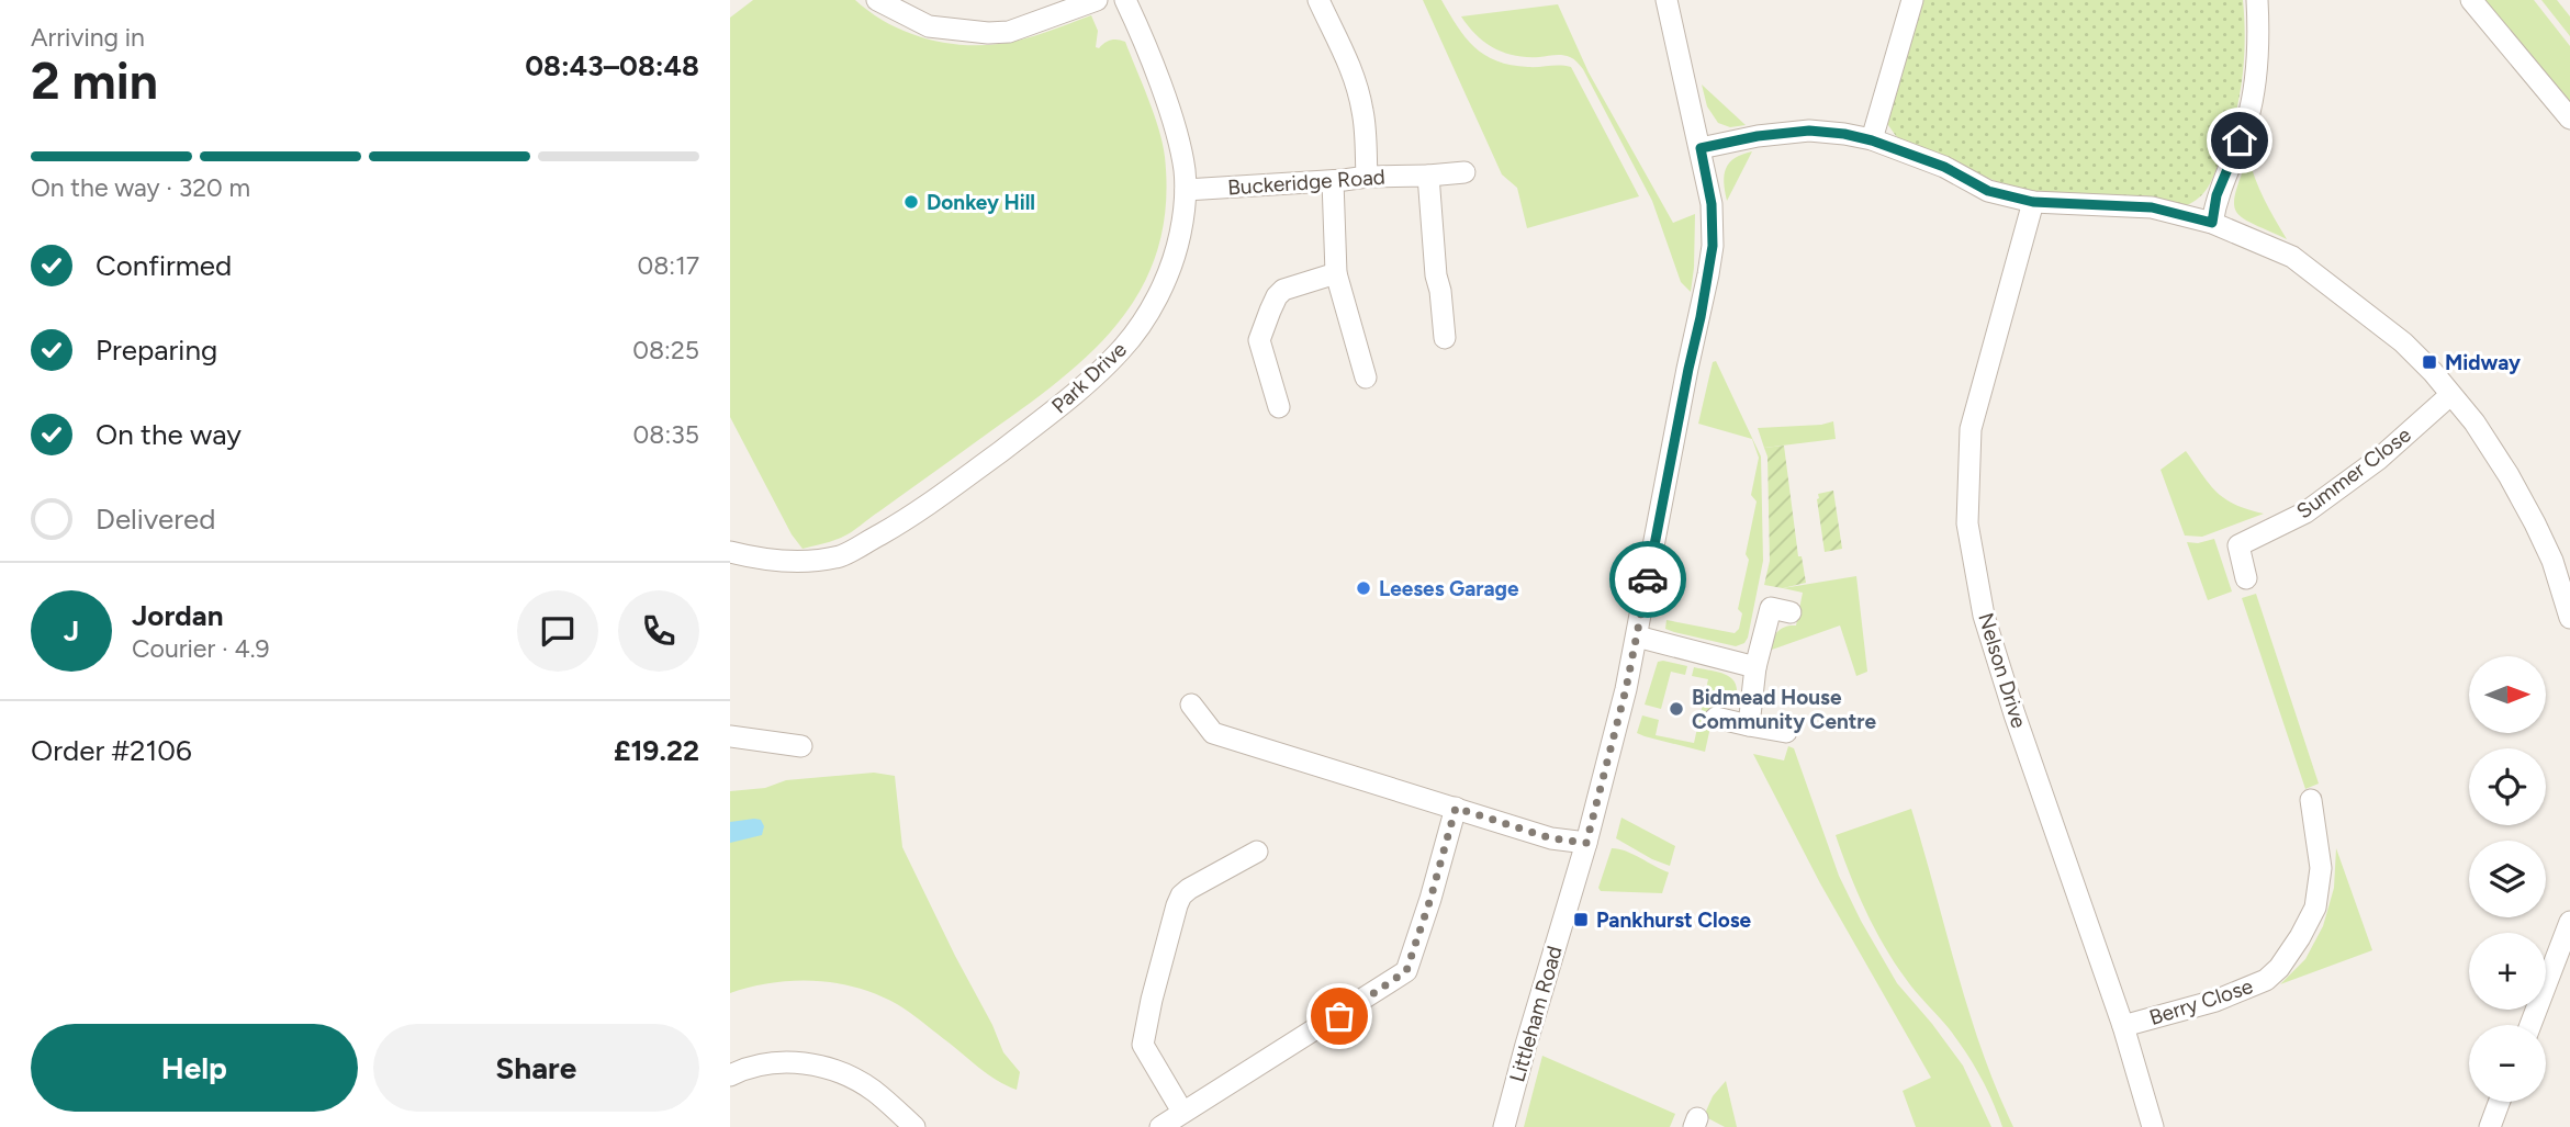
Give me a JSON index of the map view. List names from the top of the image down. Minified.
{"streets":{"street":["Buckeridge Road","Park Drive","Summer Close","Nelson Drive","Berry Close","Littleham Road"]},"crossings":[["Buckeridge Road","Park Drive"],["Nelson Drive","Berry Close"]],"places":{"other":["Donkey Hill","Leeses Garage","Bidmead House Community Centre"],"transit":["Midway","Pankhurst Close"]},"north":"right","page":{"heading":["2 min","Arriving in","08:43–08:48"],"panel":["Jordan","Courier · 4.9","Order #2106","£19.22"],"bar":"On the way · 320 m","list":[["Confirmed","08:17"],["Preparing","08:25"],["On the way","08:35"],"Delivered"],"round":"J","map_buttons":["+","−"],"buttons":["Help","Share"]}}
